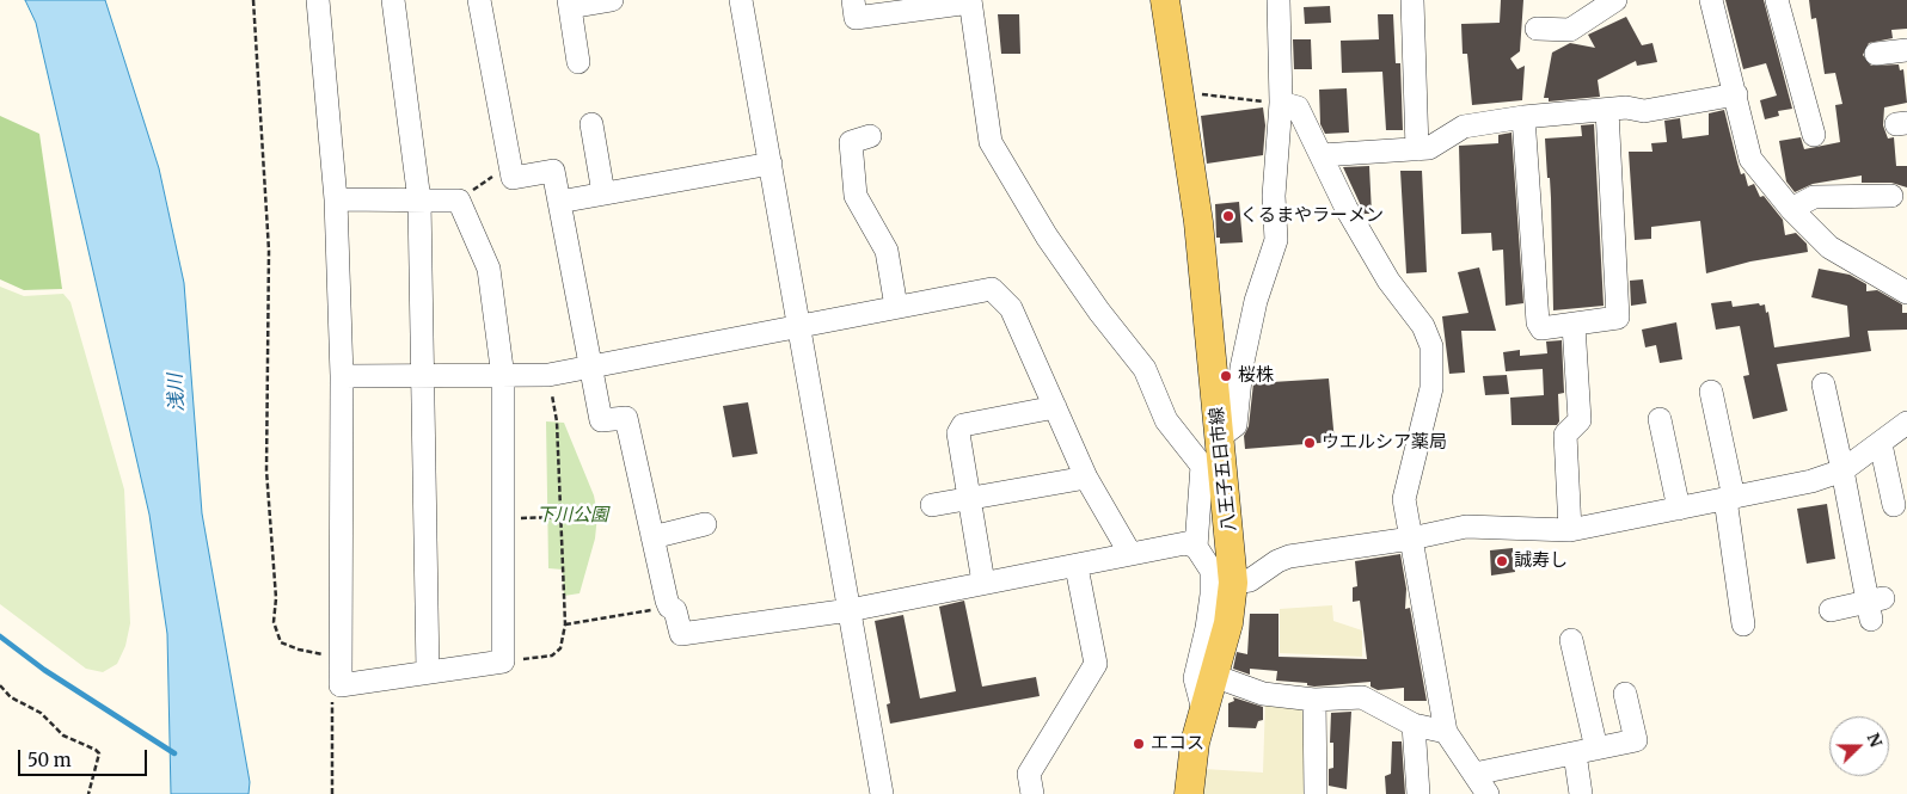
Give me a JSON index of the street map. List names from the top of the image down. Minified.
{"streets":{"main road":["八王子五日市線"]},"water":["浅川"],"parks":["下川公園"],"places":["くるまやラーメン","桜株","ウエルシア薬局","誠寿し","エコス"],"scale_bar":"50 m","north":"right"}
